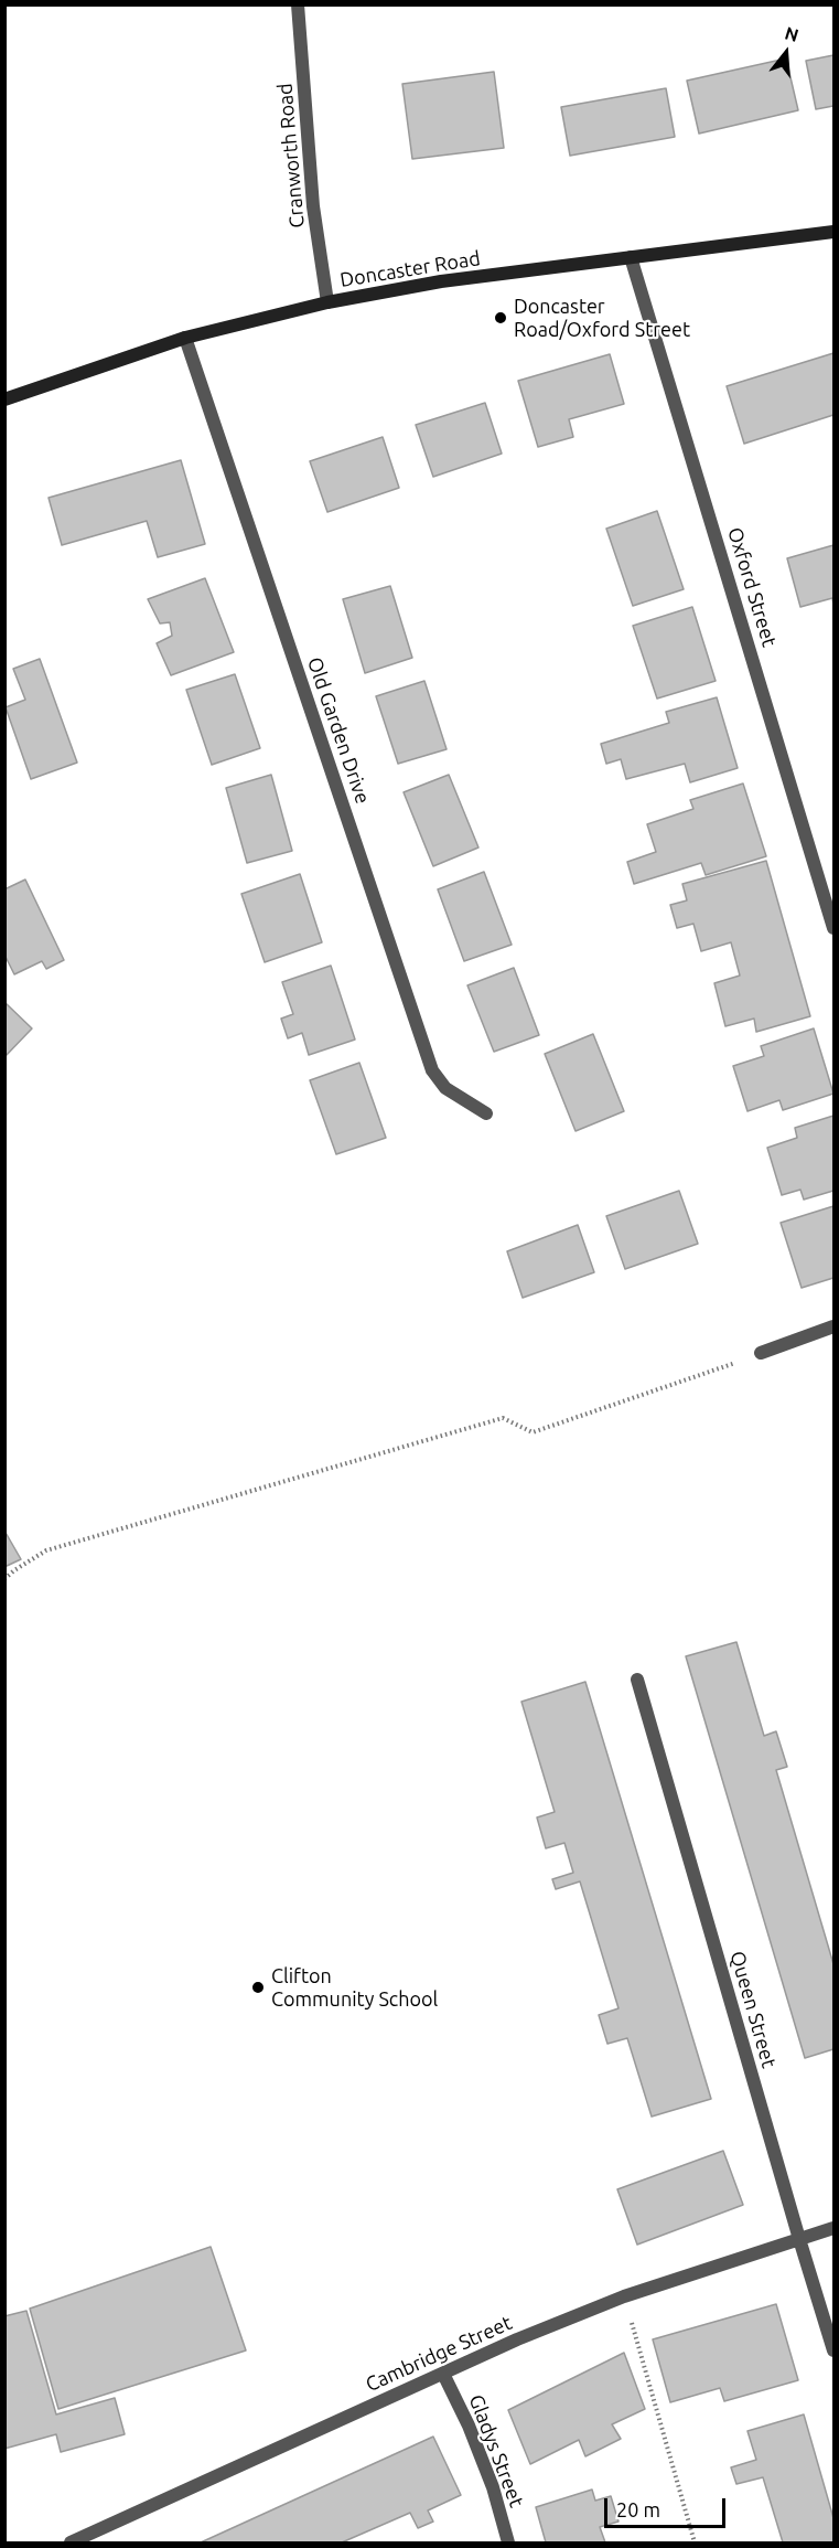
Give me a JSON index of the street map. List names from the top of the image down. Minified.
{"streets":{"street":["Cranworth Road","Doncaster Road","Oxford Street","Old Garden Drive","Queen Street","Cambridge Street","Gladys Street"]},"crossings":[["Cranworth Road","Doncaster Road"],["Doncaster Road","Oxford Street"],["Doncaster Road","Old Garden Drive"],["Queen Street","Cambridge Street"],["Cambridge Street","Gladys Street"]],"places":["Doncaster Road/Oxford Street","Clifton Community School"],"scale_bar":"20 m","north":"top"}
